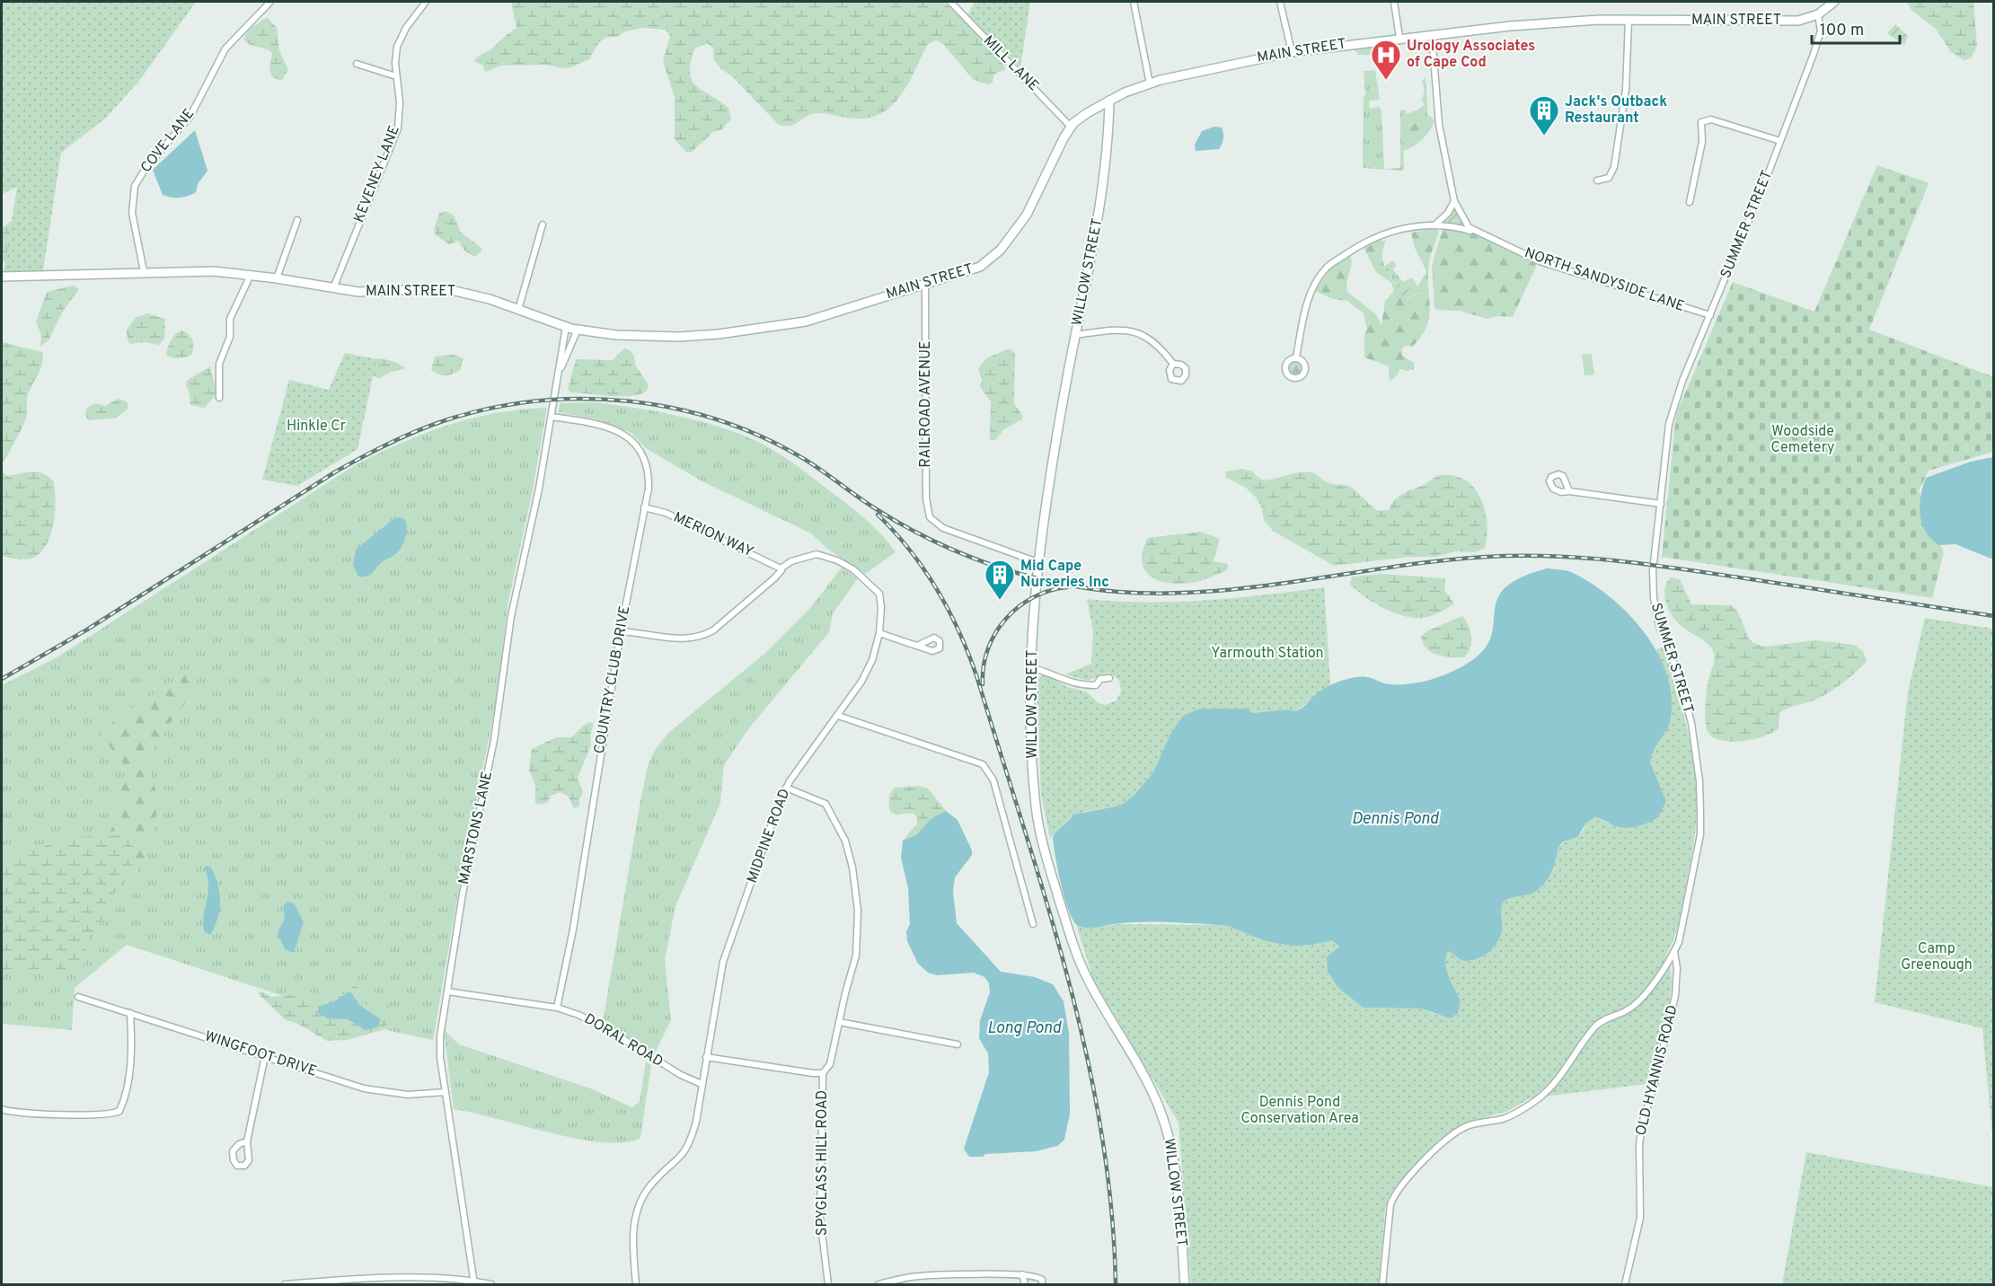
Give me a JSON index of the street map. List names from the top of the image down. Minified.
{"streets":{"main road":["MAIN STREET","WILLOW STREET"],"street":["MILL LANE","COVE LANE","KEVENEY LANE","SUMMER STREET","NORTH SANDYSIDE LANE","RAILROAD AVENUE","MERION WAY","COUNTRY CLUB DRIVE","MARSTONS LANE","MIDPINE ROAD","DORAL ROAD","WINGFOOT DRIVE","OLD HYANNIS ROAD","SPYGLASS HILL ROAD"]},"crossings":[["MAIN STREET","MILL LANE"],["MAIN STREET","COVE LANE"],["MAIN STREET","KEVENEY LANE"],["MAIN STREET","SUMMER STREET"],["MAIN STREET","WILLOW STREET"],["MAIN STREET","RAILROAD AVENUE"],["MAIN STREET","MARSTONS LANE"],["SUMMER STREET","NORTH SANDYSIDE LANE"],["SUMMER STREET","OLD HYANNIS ROAD"],["WILLOW STREET","RAILROAD AVENUE"],["MERION WAY","COUNTRY CLUB DRIVE"],["MERION WAY","MIDPINE ROAD"],["COUNTRY CLUB DRIVE","MARSTONS LANE"],["COUNTRY CLUB DRIVE","MIDPINE ROAD"],["COUNTRY CLUB DRIVE","DORAL ROAD"],["MARSTONS LANE","DORAL ROAD"],["MARSTONS LANE","WINGFOOT DRIVE"],["MIDPINE ROAD","DORAL ROAD"]],"water":["Dennis Pond","Long Pond"],"parks":["Hinkle Cr","Woodside Cemetery","Yarmouth Station","Camp Greenough","Dennis Pond Conservation Area"],"places":{"hospital":["Urology Associates of Cape Cod"],"building":["Jack's Outback Restaurant","Mid Cape Nurseries Inc"]},"scale_bar":"100 m"}
